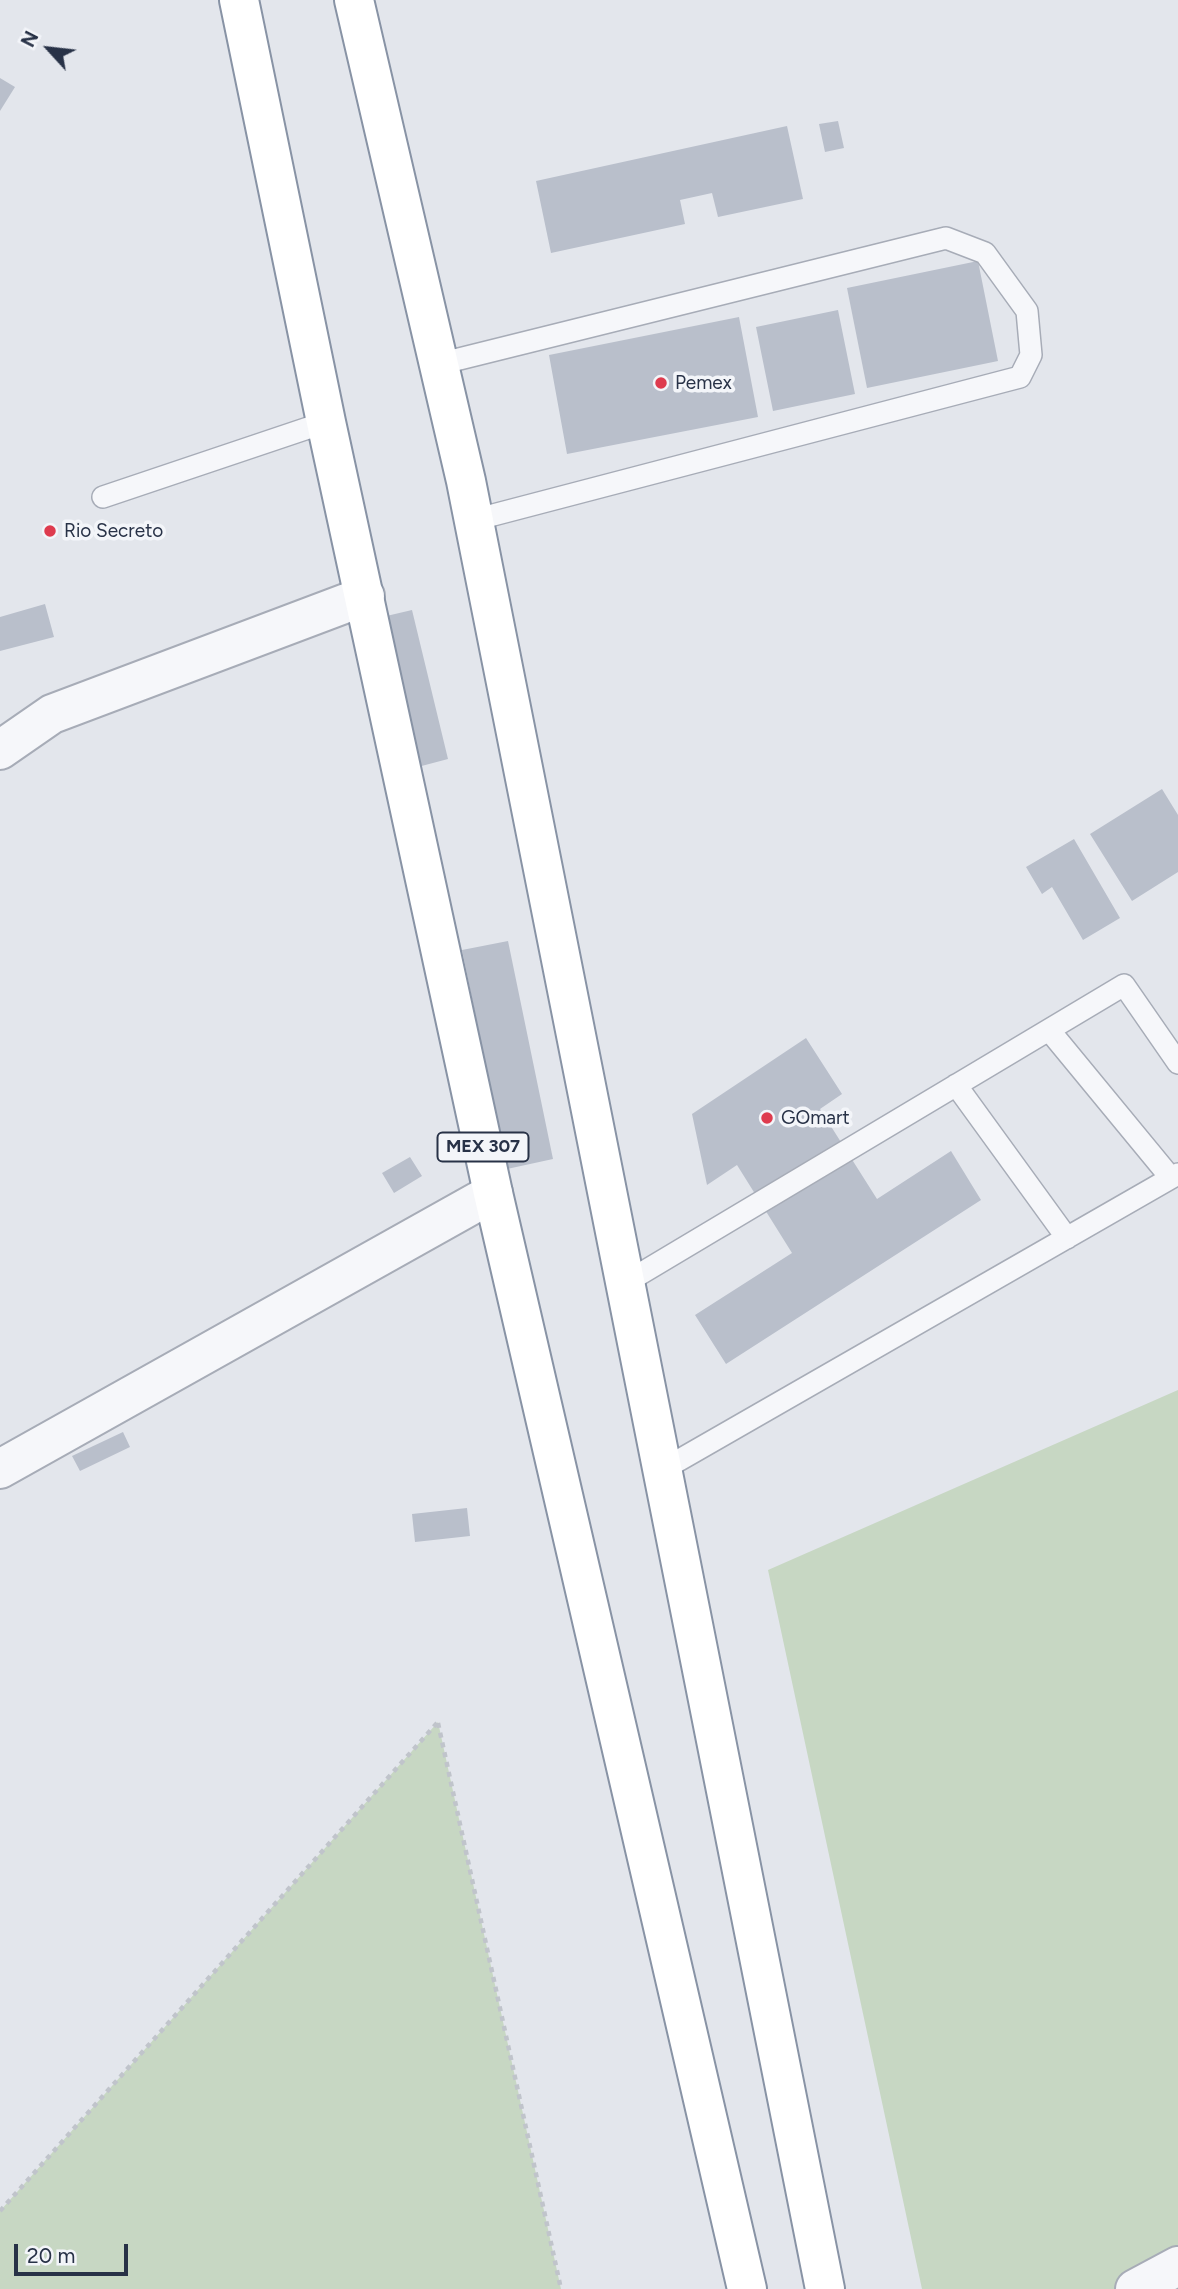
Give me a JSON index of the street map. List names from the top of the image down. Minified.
{"streets":{"highway":["MEX 307"]},"places":["Pemex","Rio Secreto","GOmart"],"scale_bar":"20 m","north":"top left"}
